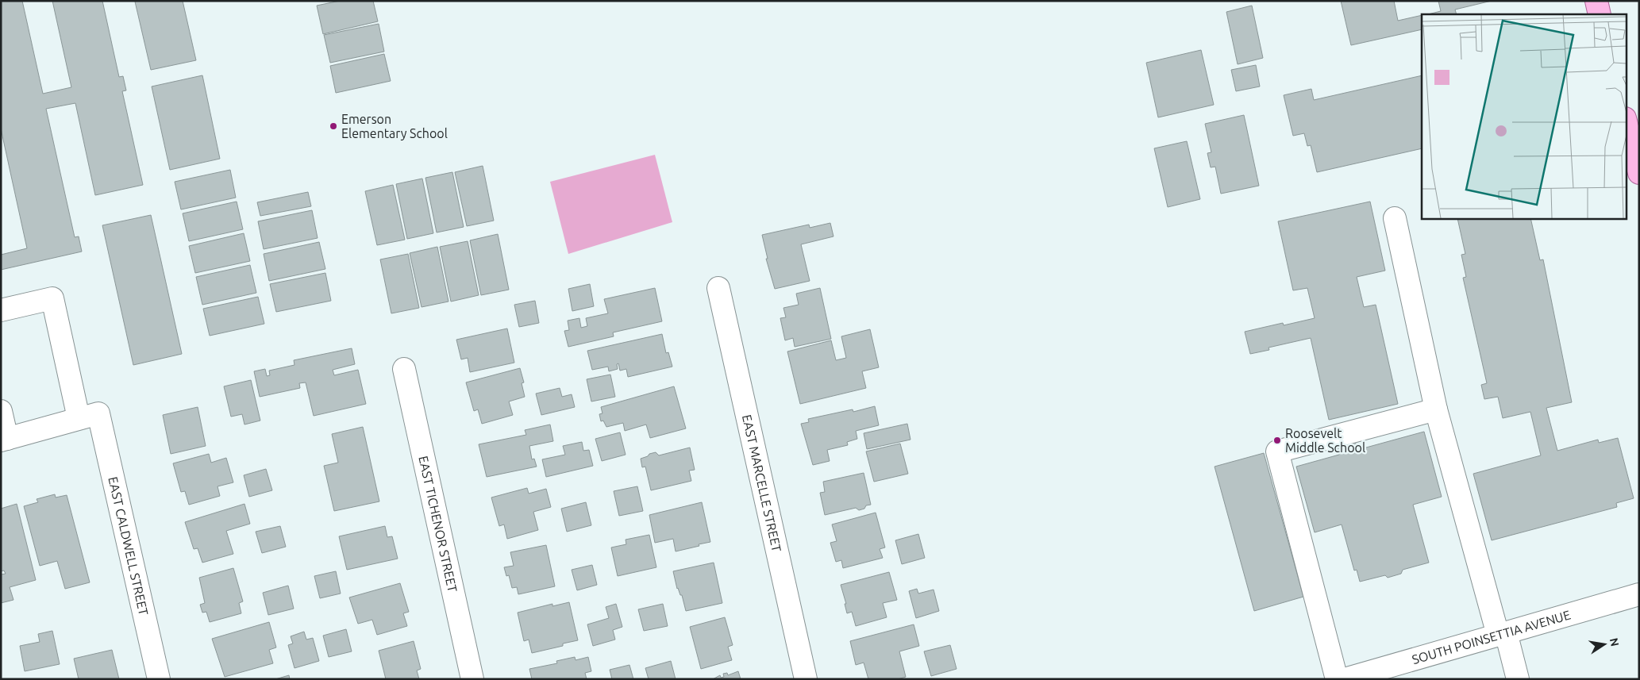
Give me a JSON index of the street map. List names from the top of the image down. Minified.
{"streets":{"street":["EAST MARCELLE STREET","EAST TICHENOR STREET","EAST CALDWELL STREET","SOUTH POINSETTIA AVENUE"]},"places":["Emerson Elementary School","Roosevelt Middle School"],"north":"right"}
